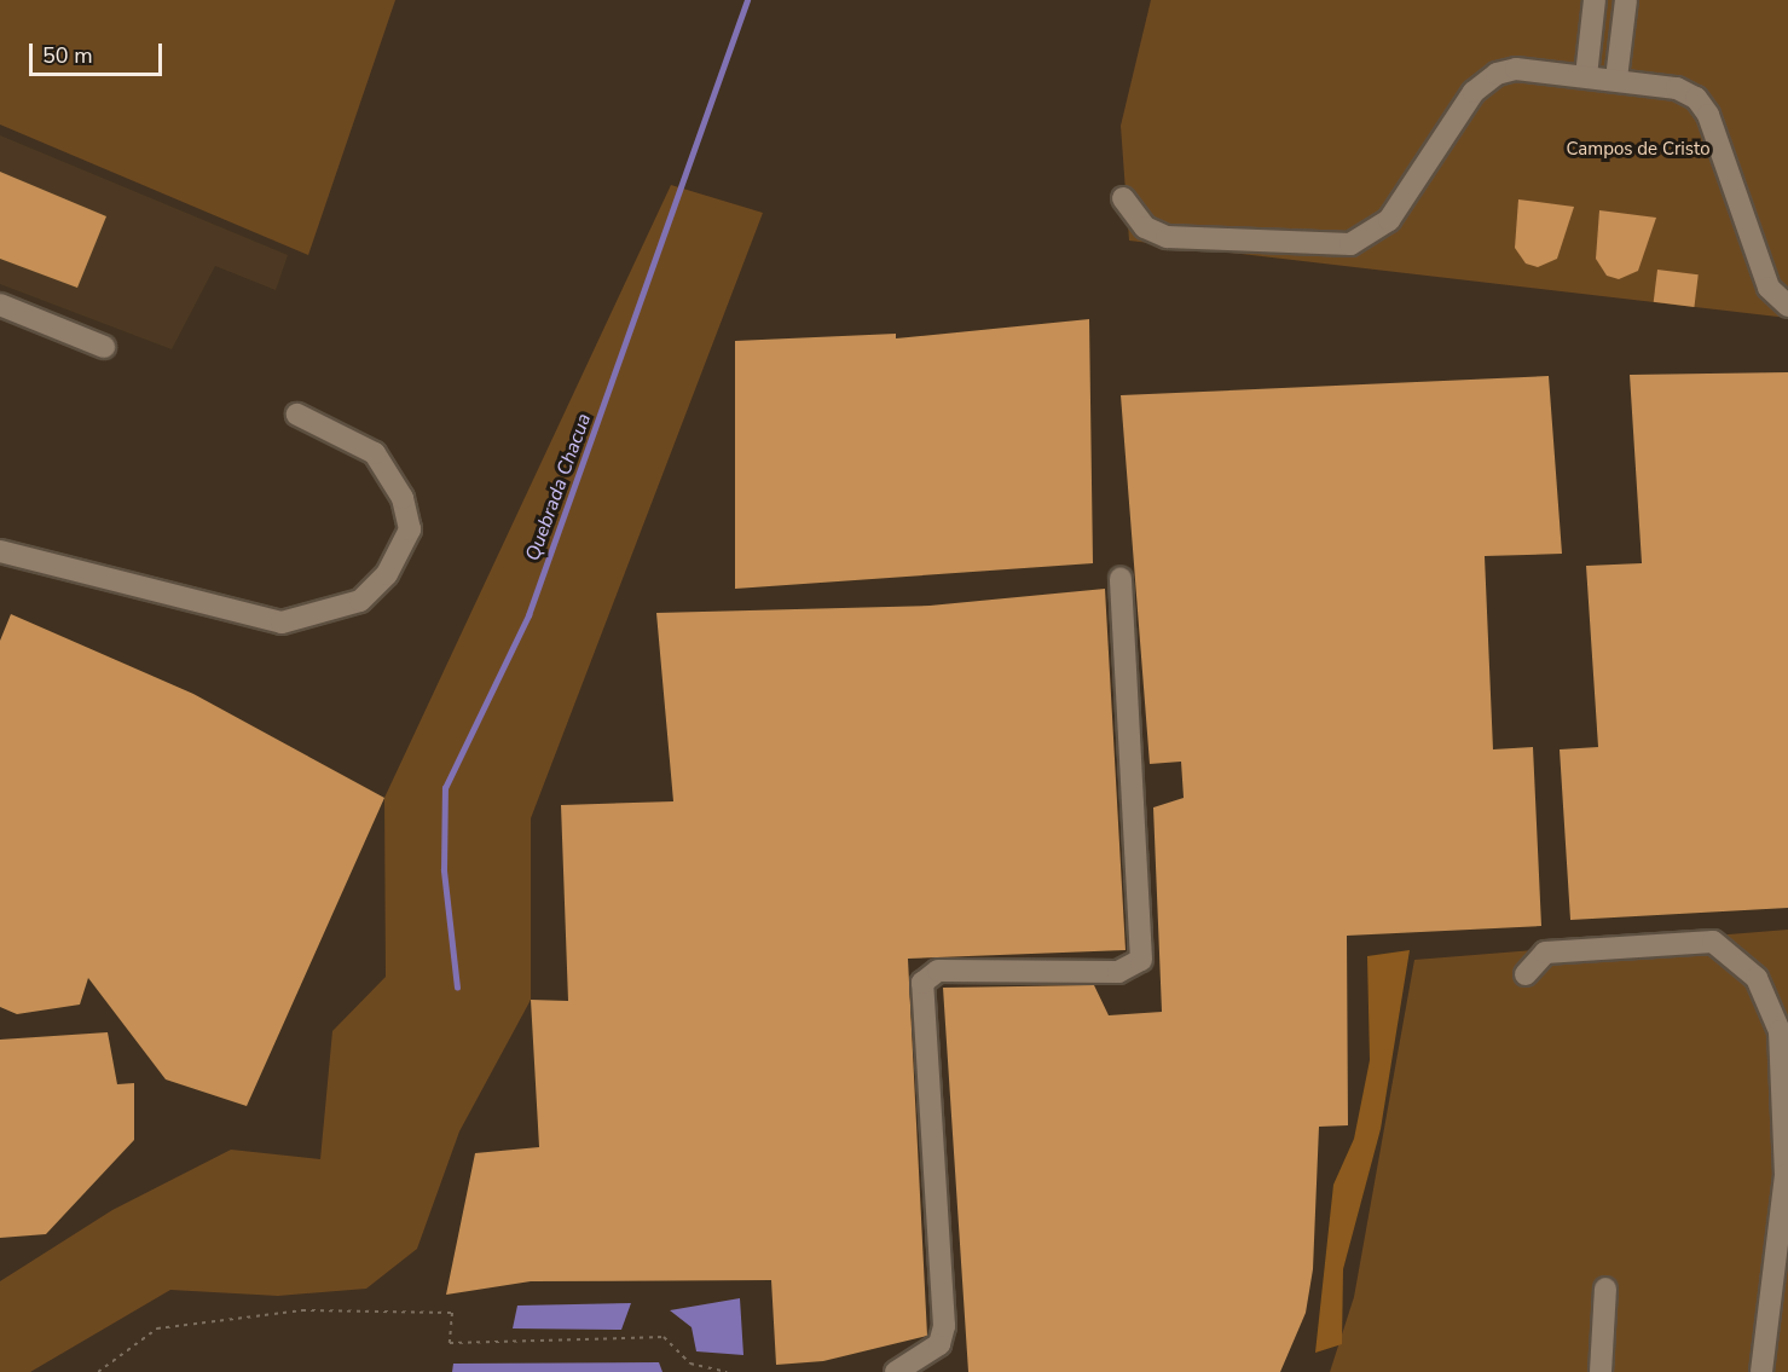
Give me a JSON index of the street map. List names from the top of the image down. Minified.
{"water":["Quebrada Chacua"],"parks":["Campos de Cristo"],"scale_bar":"50 m"}
